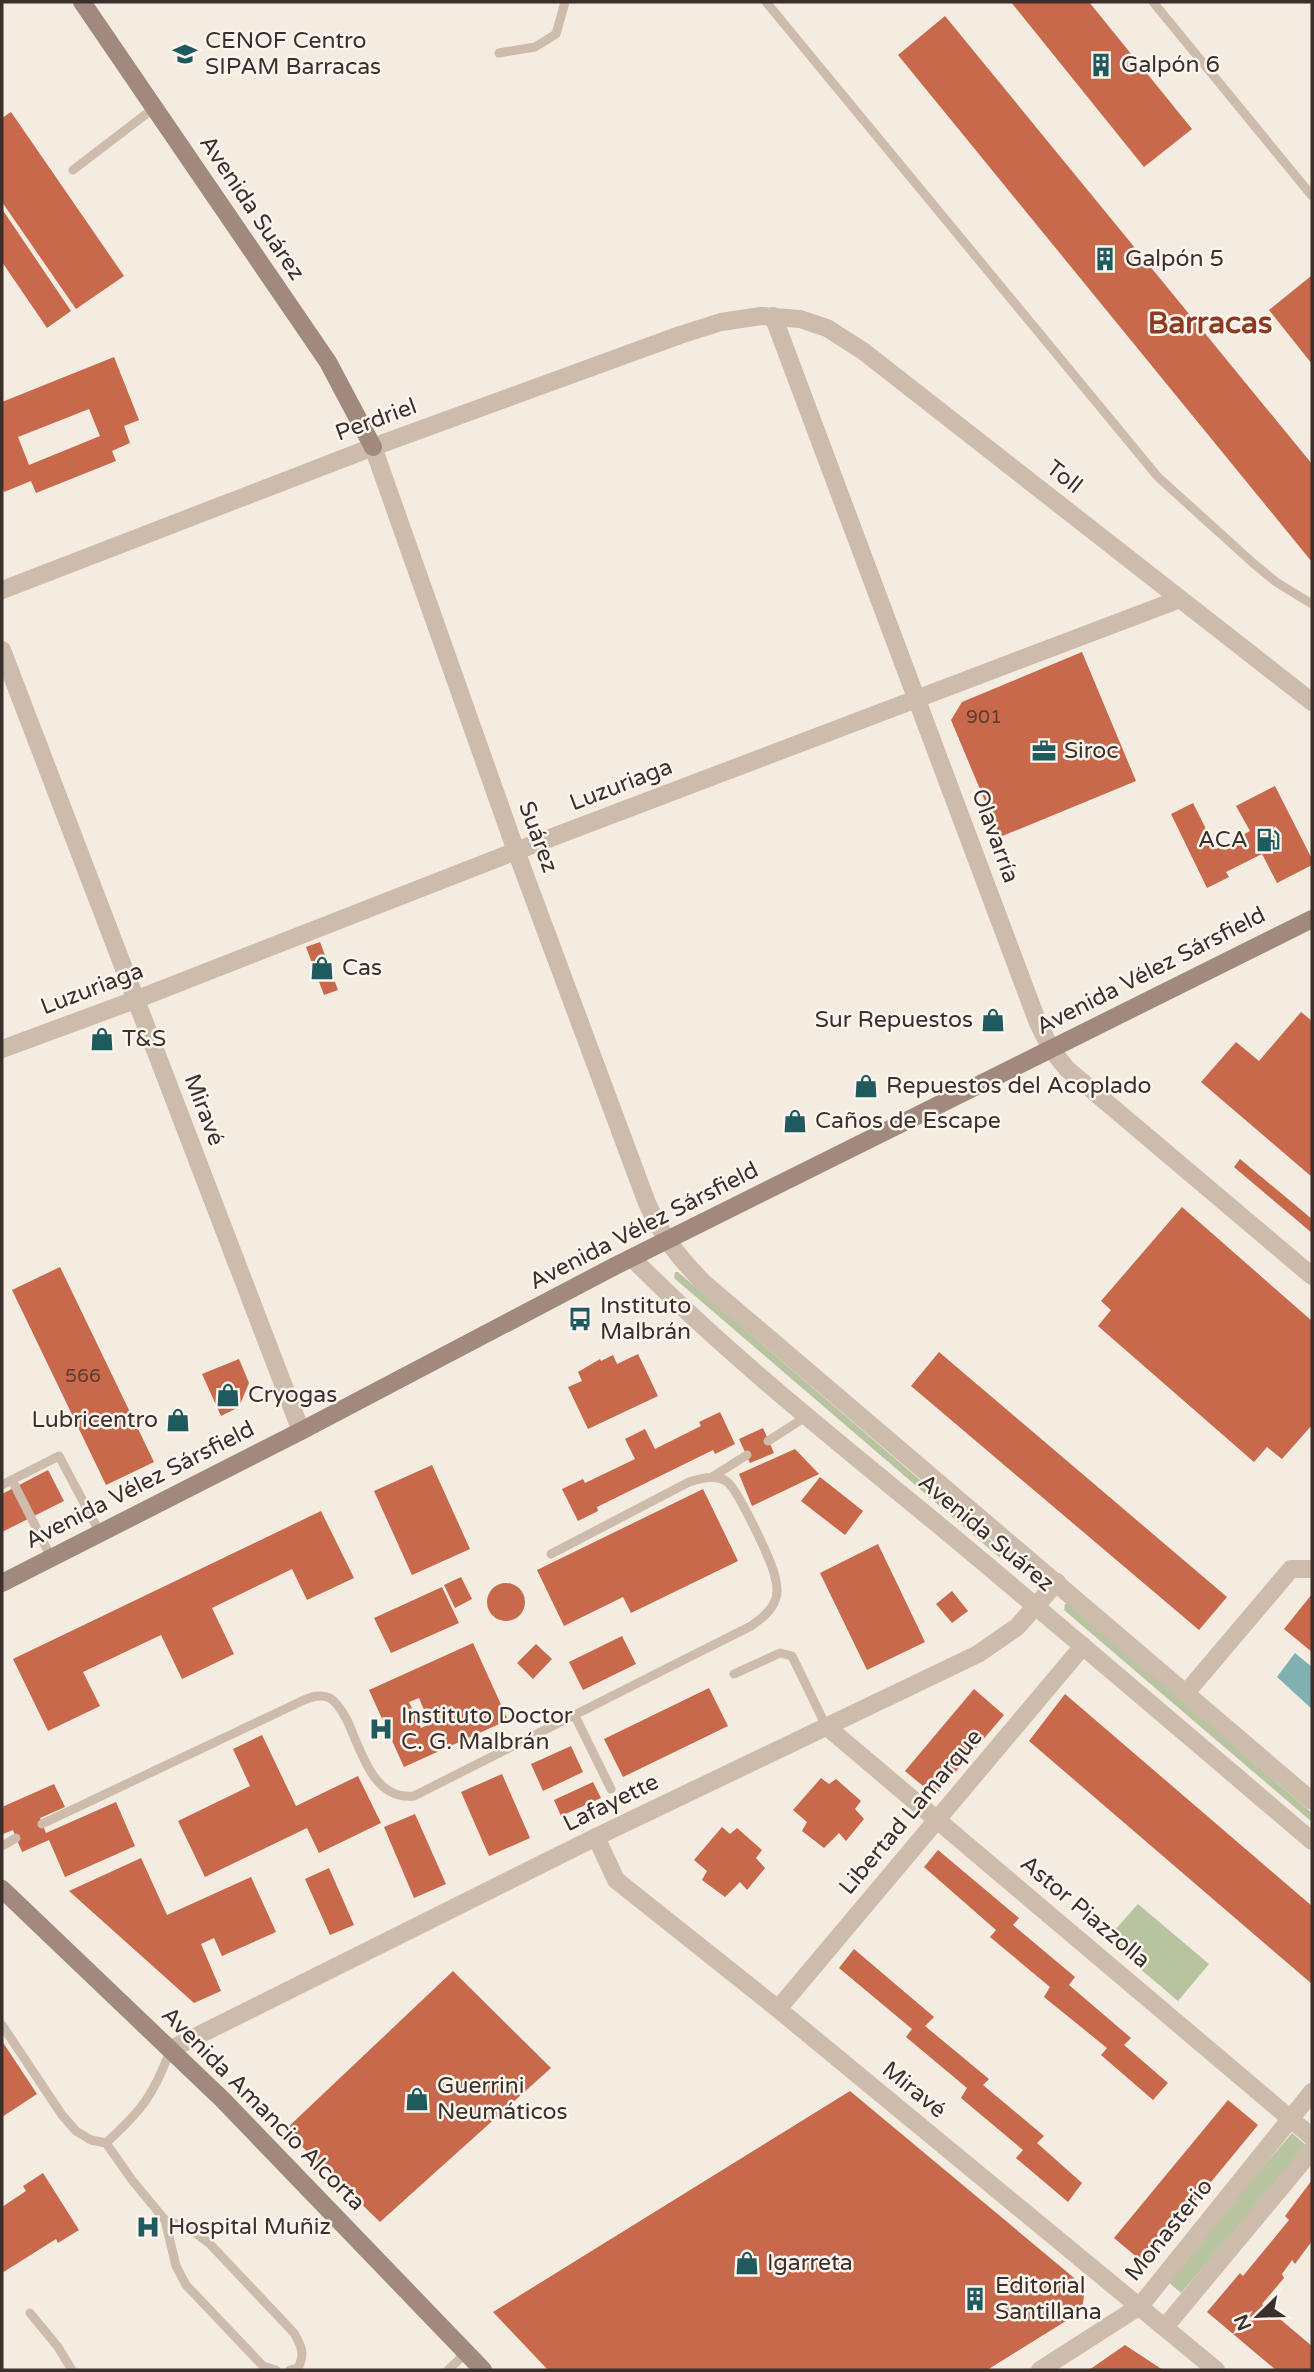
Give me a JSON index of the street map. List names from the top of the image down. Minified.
{"streets":{"main road":["Avenida Suárez","Avenida Vélez Sársfield","Avenida Amancio Alcorta"],"street":["Perdriel","Toll","Luzuriaga","Olavarría","Suárez","Miravé","Lafayette","Libertad Lamarque","Astor Piazzolla","Monasterio"]},"crossings":[["Avenida Suárez","Perdriel"],["Avenida Suárez","Suárez"],["Avenida Suárez","Avenida Vélez Sársfield"],["Avenida Suárez","Lafayette"],["Avenida Suárez","Libertad Lamarque"],["Perdriel","Toll"],["Perdriel","Olavarría"],["Perdriel","Suárez"],["Toll","Luzuriaga"],["Toll","Olavarría"],["Luzuriaga","Olavarría"],["Luzuriaga","Suárez"],["Luzuriaga","Miravé"],["Olavarría","Avenida Vélez Sársfield"],["Suárez","Avenida Vélez Sársfield"],["Avenida Vélez Sársfield","Miravé"],["Miravé","Lafayette"],["Miravé","Libertad Lamarque"],["Miravé","Monasterio"],["Lafayette","Astor Piazzolla"],["Lafayette","Avenida Amancio Alcorta"],["Libertad Lamarque","Astor Piazzolla"],["Astor Piazzolla","Monasterio"]],"districts":["Barracas"],"places":{"school or university":["CENOF Centro SIPAM Barracas"],"building":["Galpón 6","Galpón 5","Editorial Santillana"],"office":["Siroc"],"fuel station":["ACA"],"shop":["Cas","Sur Repuestos","T&S","Repuestos del Acoplado","Caños de Escape","Cryogas","Lubricentro","Guerrini Neumáticos","Igarreta"],"bus stop":["Instituto Malbrán"],"hospital":["Instituto Doctor C. G. Malbrán","Hospital Muñiz"]},"house_numbers":["901","566"],"north":"bottom left"}
